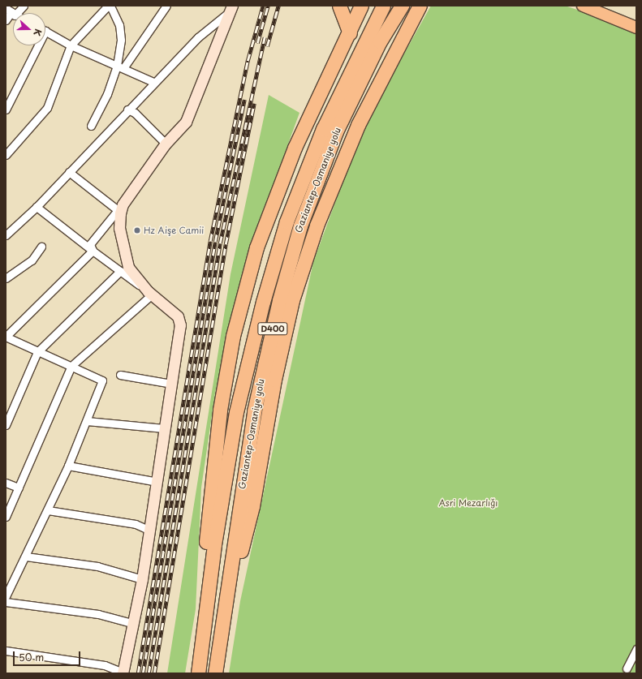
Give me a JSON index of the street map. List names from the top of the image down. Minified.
{"streets":{"highway":["Gaziantep-Osmaniye yolu","D400"]},"parks":["Asri Mezarlığı"],"places":["Hz Aişe Camii"],"scale_bar":"50 m","north":"right"}
